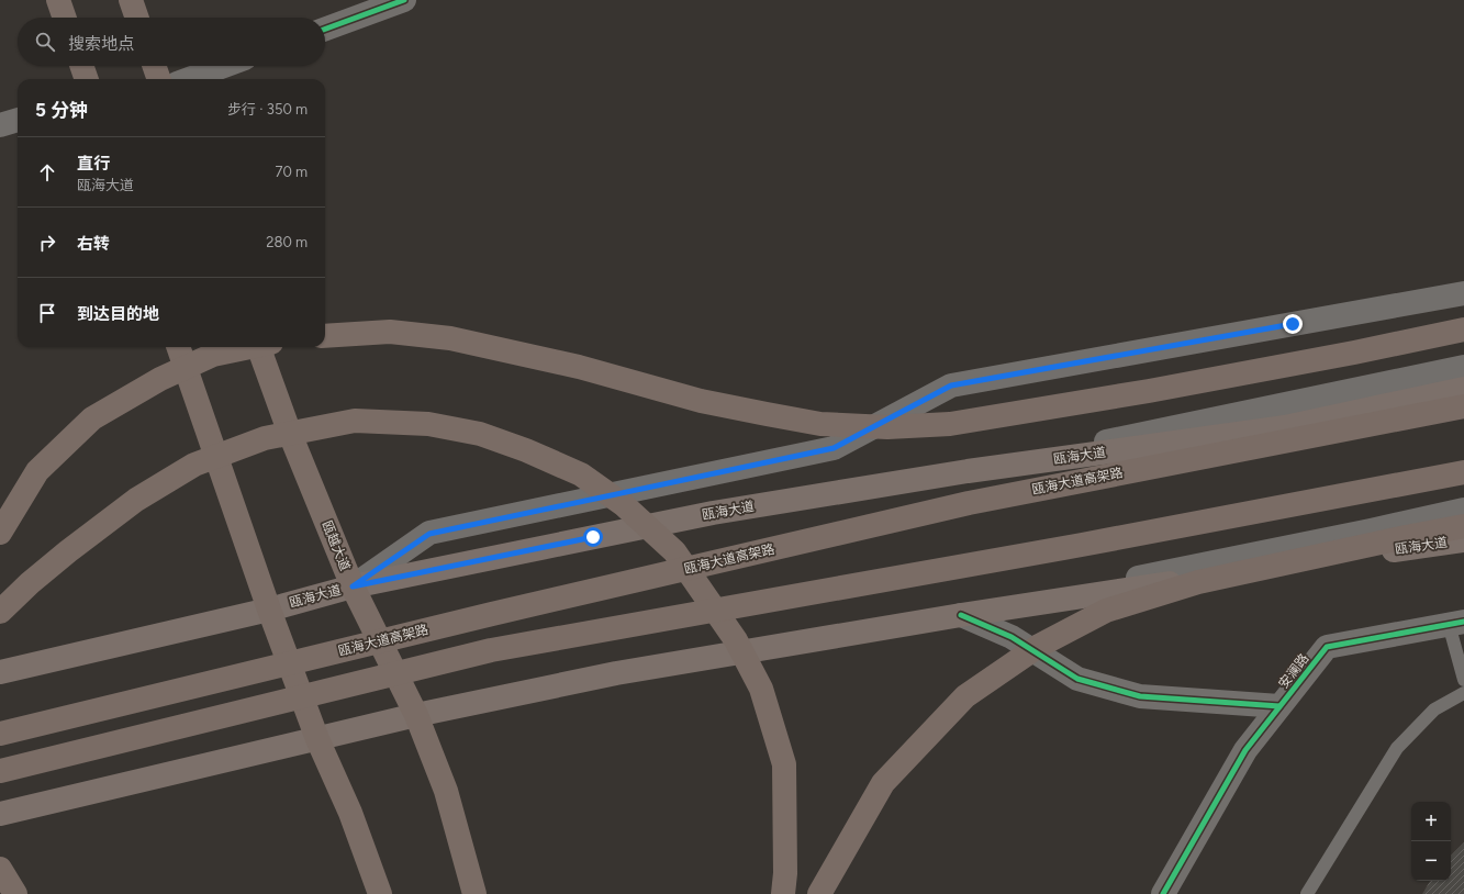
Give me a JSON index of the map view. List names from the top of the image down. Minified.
{"streets":{"highway":["瓯海大道高架路","瓯越大道"],"main road":["瓯海大道","安澜路"]},"crossings":[["瓯海大道","瓯越大道"]],"page":{"search":"搜索地点","heading":["5 分钟","步行 · 350 m"],"list":[["直行","瓯海大道","70 m"],["右转","280 m"],"到达目的地"],"map_buttons":["+","−"]}}
